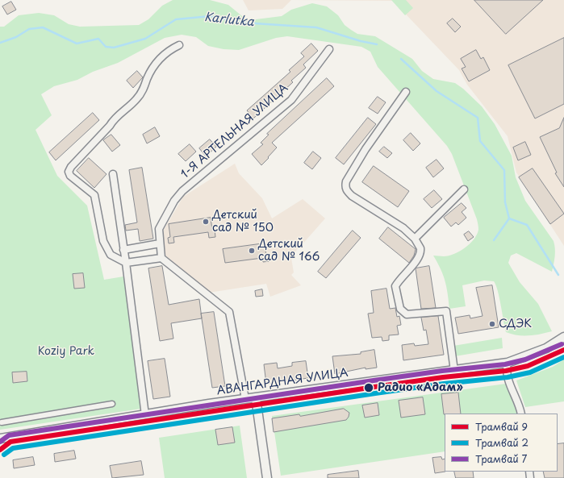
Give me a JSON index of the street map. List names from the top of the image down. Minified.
{"streets":{"street":["1-Я АРТЕЛЬНАЯ УЛИЦА","АВАНГАРДНАЯ УЛИЦА"]},"water":["Karlutka"],"parks":["Koziy Park"],"places":["Детский сад № 150","Детский сад № 166","СДЭК","Радио «Адам»"],"lines":["tram line 7","tram line 9","tram line 2"],"legend":["Трамвай 9","Трамвай 2","Трамвай 7"]}
